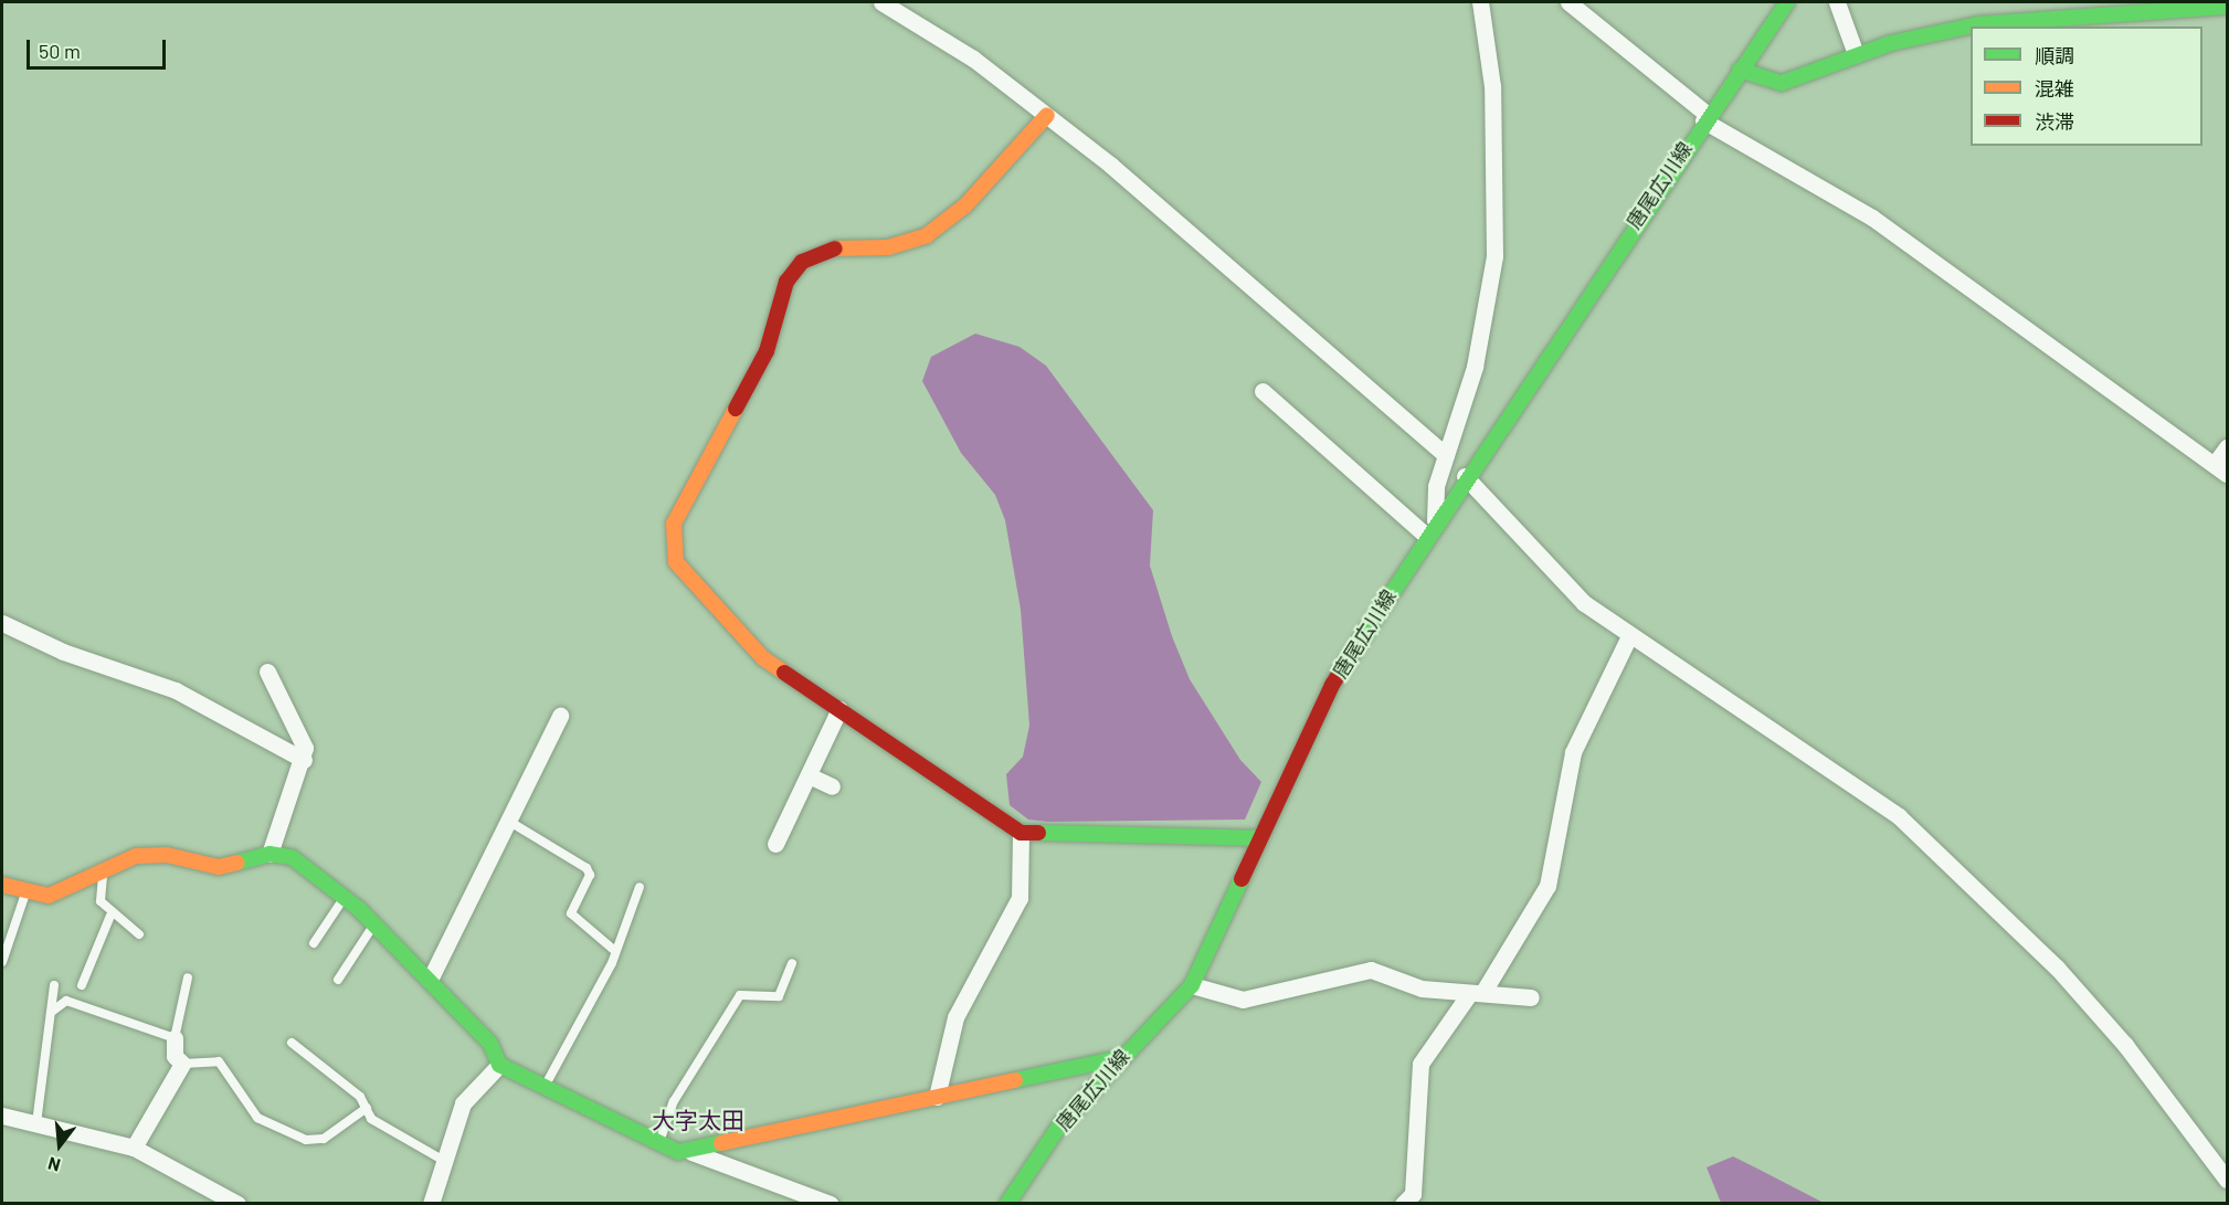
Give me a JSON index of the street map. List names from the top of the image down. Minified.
{"streets":{"street":["唐尾広川線"]},"districts":["大字太田"],"legend":["順調","混雑","渋滞"],"scale_bar":"50 m","north":"bottom"}
